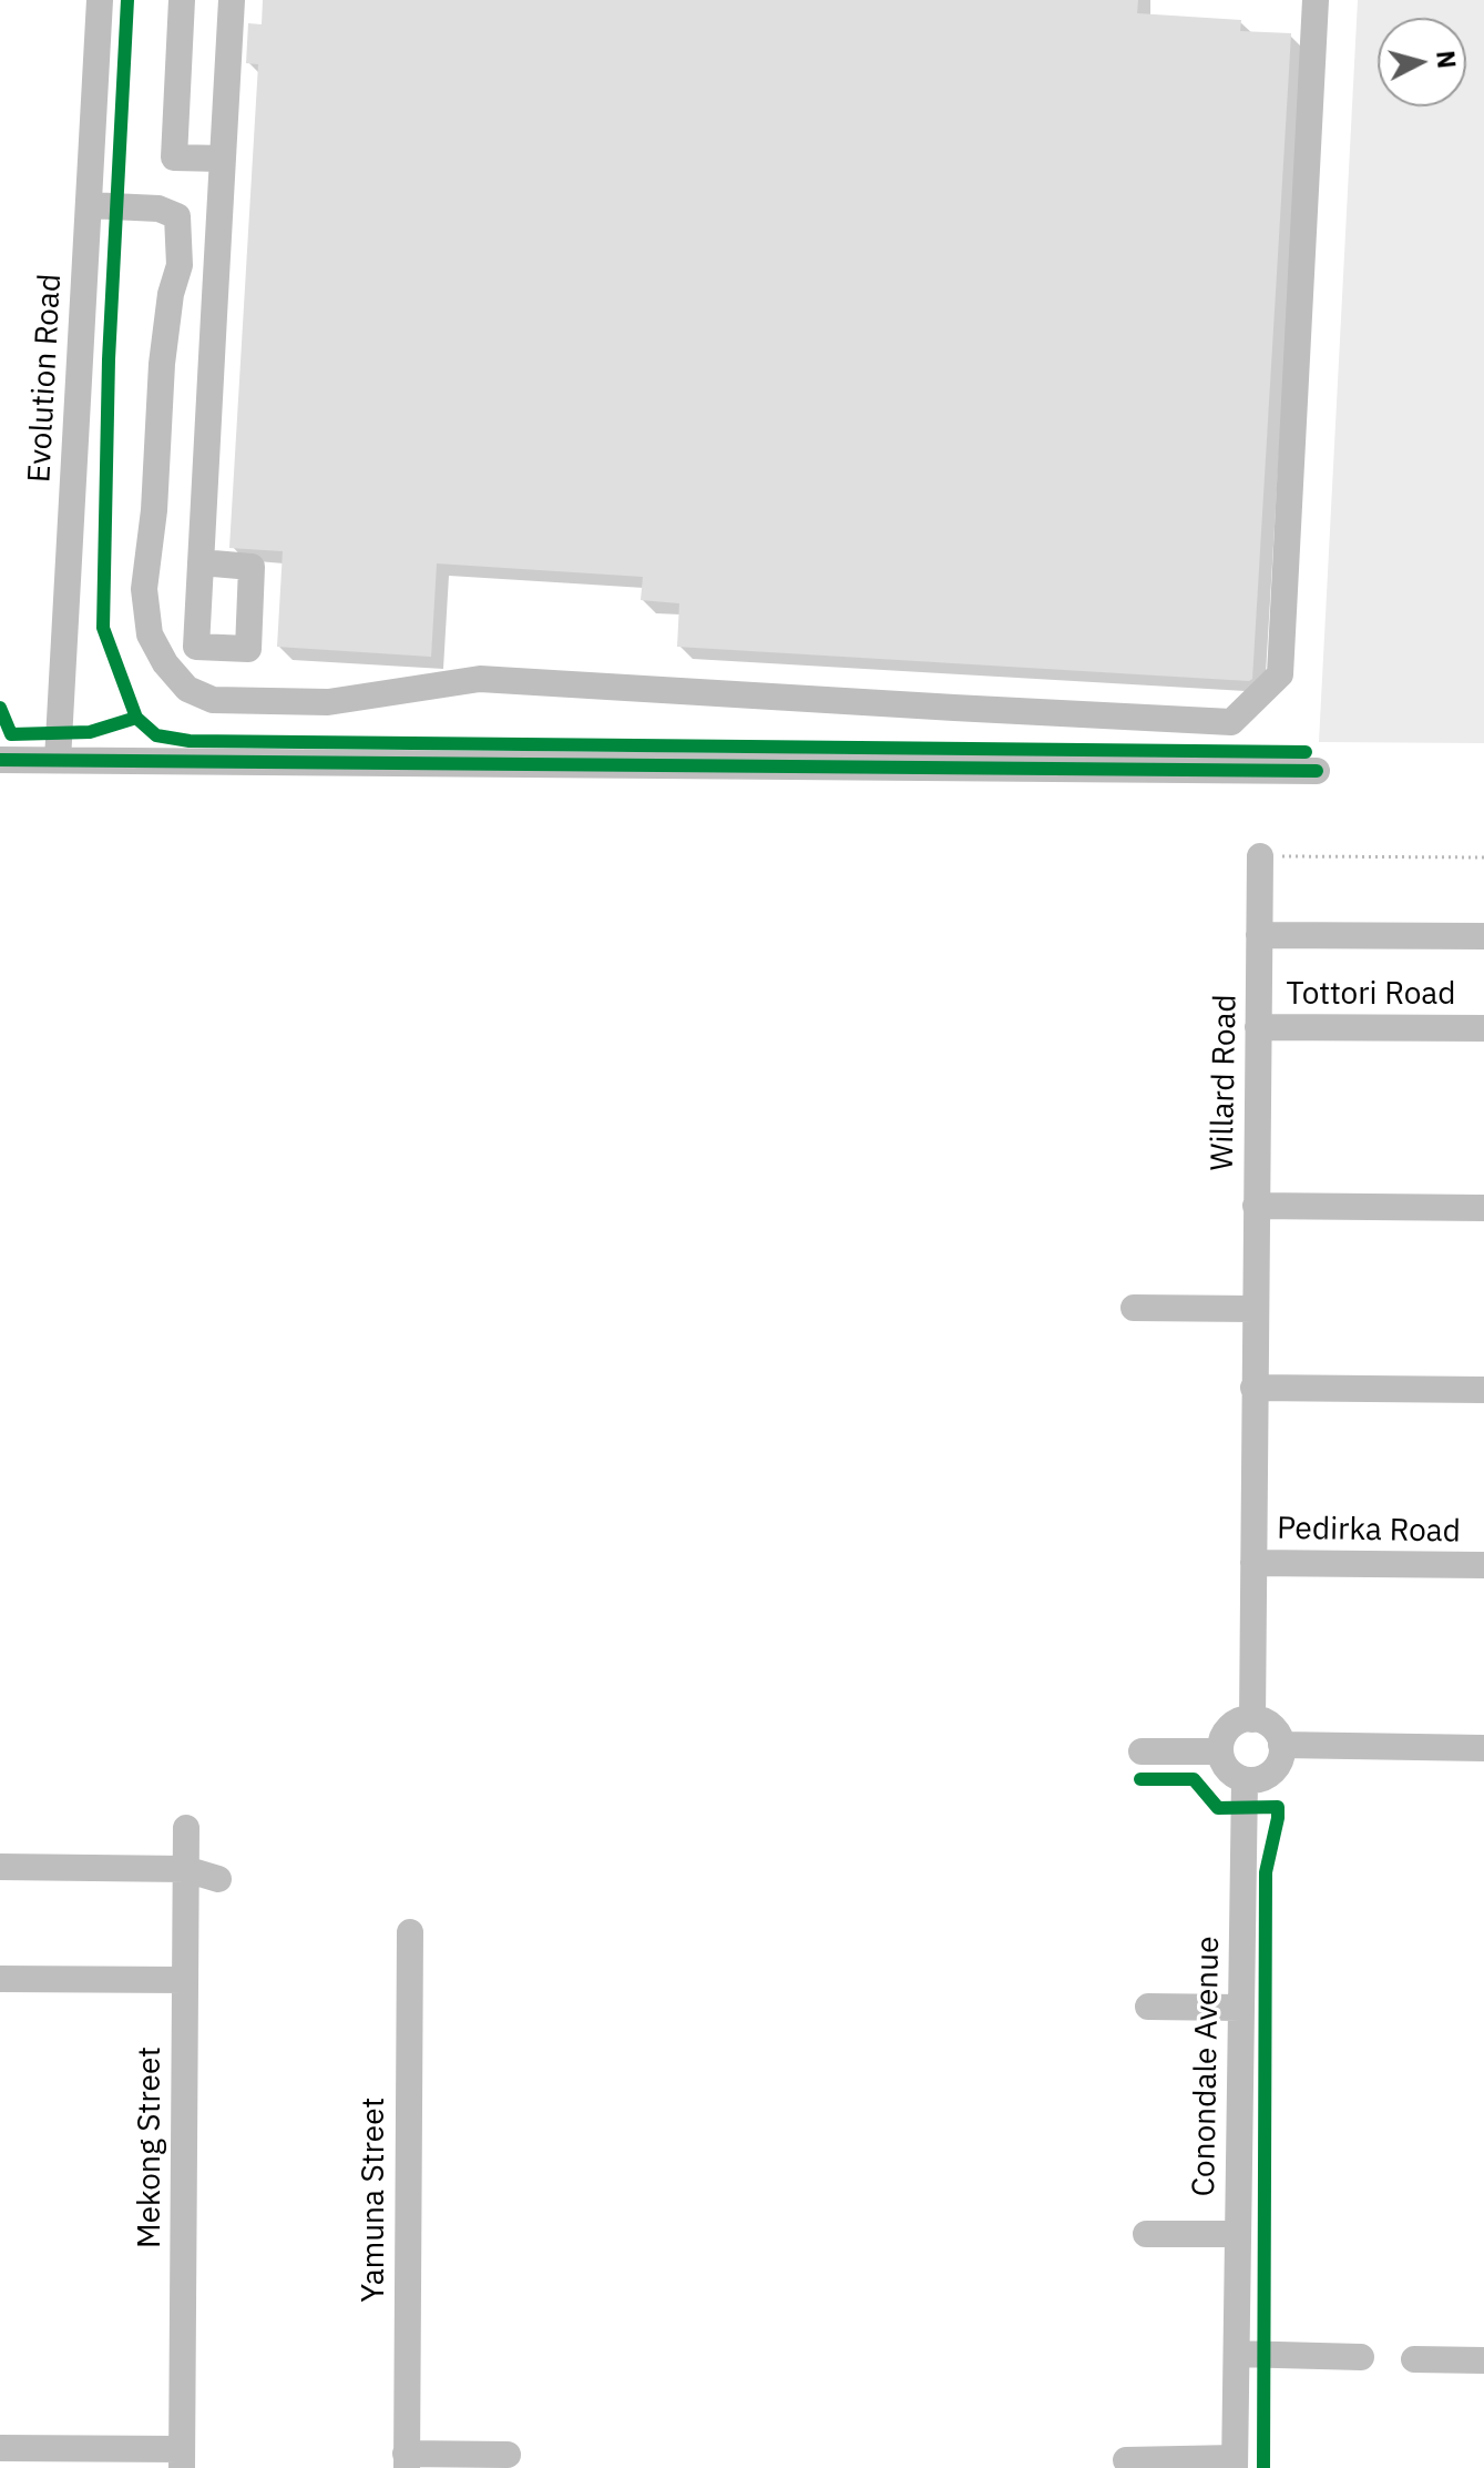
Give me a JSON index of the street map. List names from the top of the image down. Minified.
{"streets":{"street":["Evolution Road","Tottori Road","Willard Road","Pedirka Road","Conondale Avenue","Mekong Street","Yamuna Street"]},"crossings":[["Tottori Road","Willard Road"],["Willard Road","Pedirka Road"],["Willard Road","Conondale Avenue"]],"north":"right"}
